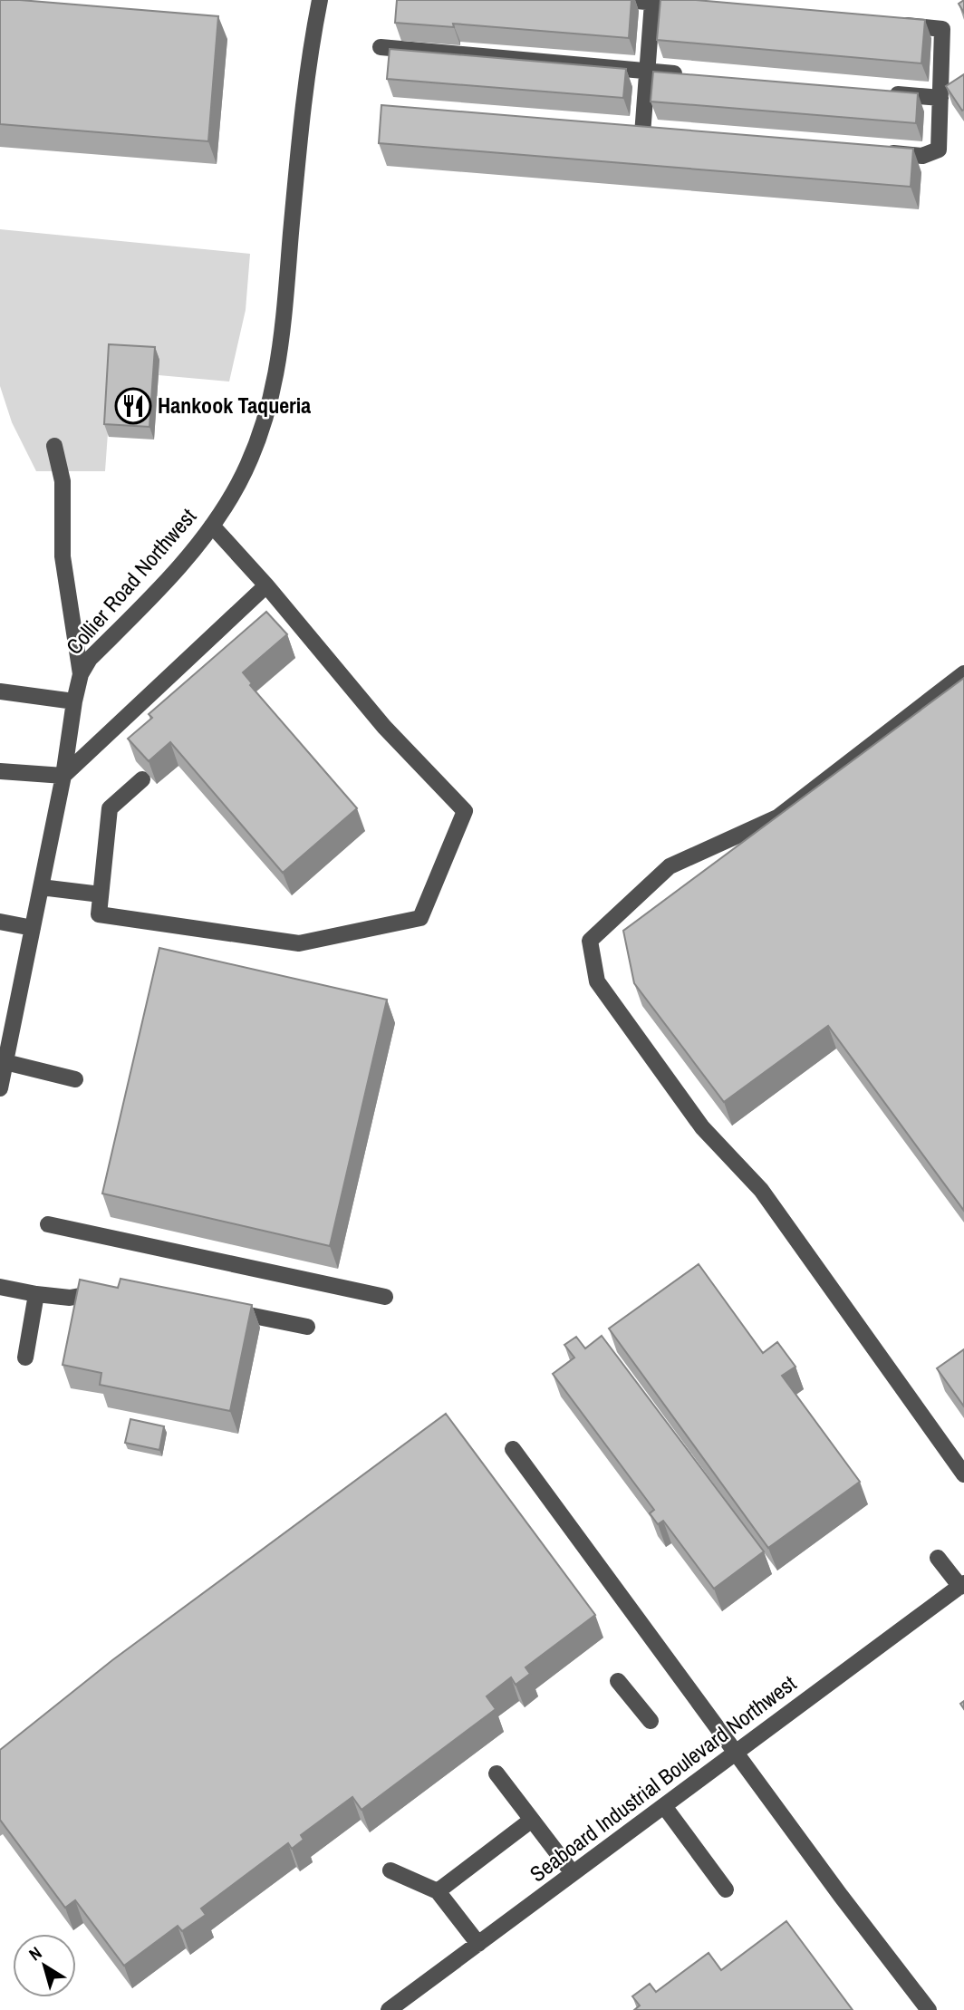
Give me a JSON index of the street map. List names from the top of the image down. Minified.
{"streets":{"street":["Collier Road Northwest","Seaboard Industrial Boulevard Northwest"]},"places":{"restaurant":["Hankook Taqueria"]},"north":"top left"}
